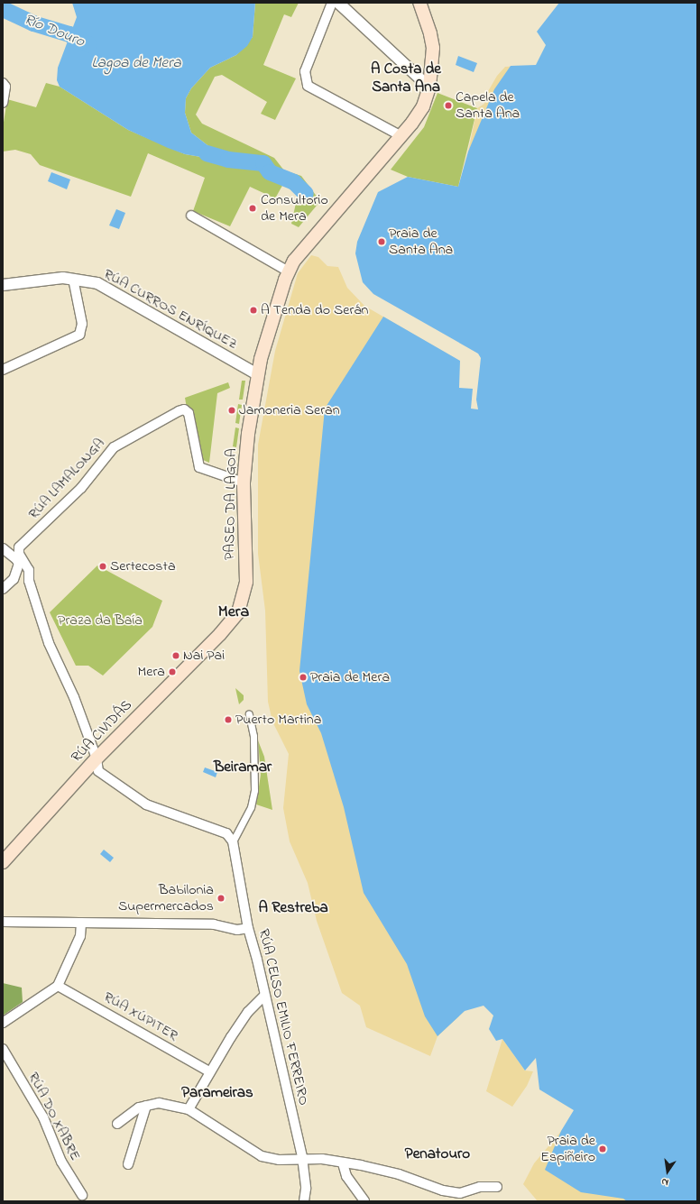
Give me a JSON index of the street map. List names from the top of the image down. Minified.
{"streets":{"main road":["PASEO DA LAGOA","RÚA CIVIDÁS"],"street":["RÚA CURROS ENRÍQUEZ","RÚA LAMALONGA","RÚA XÚPITER","RÚA CELSO EMILIO FERREIRO","RÚA DO XABRE"]},"crossings":[["RÚA CURROS ENRÍQUEZ","PASEO DA LAGOA"],["RÚA LAMALONGA","PASEO DA LAGOA"],["RÚA LAMALONGA","RÚA CIVIDÁS"],["RÚA LAMALONGA","RÚA CELSO EMILIO FERREIRO"],["PASEO DA LAGOA","RÚA CIVIDÁS"]],"districts":["A Costa de Santa Ana","Mera","Beiramar","A Restreba","Parameiras","Penatouro"],"water":["Río Douro","Lagoa de Mera"],"parks":["Praza da Baía"],"places":["Capela de Santa Ana","Consultorio de Mera","Praia de Santa Ana","A Tenda do Serán","Jamoneria Seran","Sertecosta","Nai Pai","Mera","Praia de Mera","Puerto Martina","Babilonia Supermercados","Praia de Espiñeiro"],"north":"bottom"}
